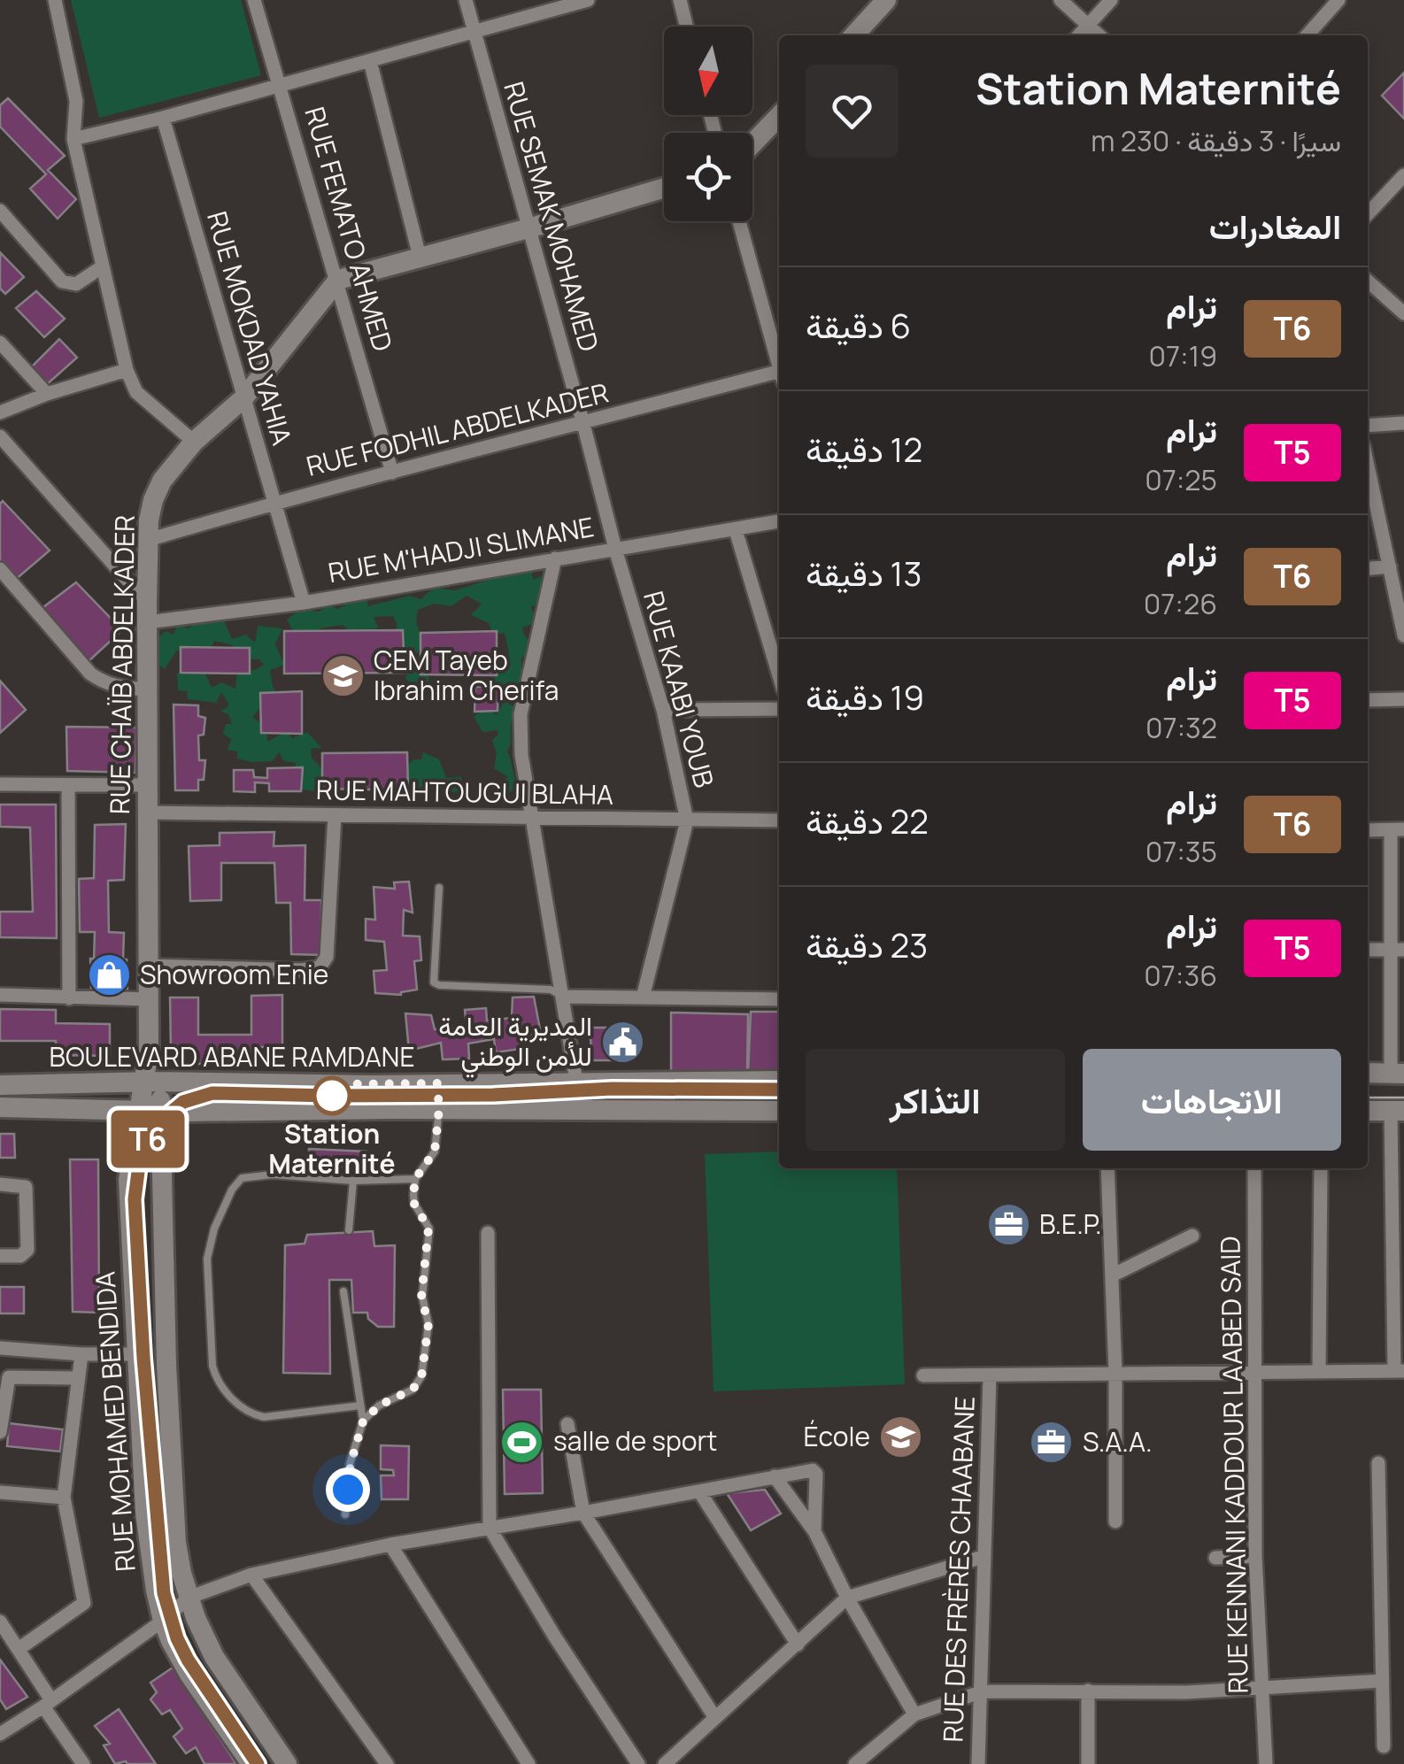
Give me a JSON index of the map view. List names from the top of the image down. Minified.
{"streets":{"street":["RUE SEMAK MOHAMED","RUE FEMATO AHMED","RUE MOKDAD YAHIA","RUE FODHIL ABDELKADER","RUE M'HADJI SLIMANE","RUE CHAÏB ABDELKADER","RUE KAABI YOUB","RUE MAHTOUGUI BLAHA","BOULEVARD ABANE RAMDANE","RUE MOHAMED BENDIDA","RUE KENNANI KADDOUR LAABED SAID","RUE DES FRÈRES CHAABANE"]},"crossings":[["RUE SEMAK MOHAMED","RUE FODHIL ABDELKADER"],["RUE SEMAK MOHAMED","RUE M'HADJI SLIMANE"],["RUE SEMAK MOHAMED","RUE KAABI YOUB"],["RUE FEMATO AHMED","RUE FODHIL ABDELKADER"],["RUE FEMATO AHMED","RUE CHAÏB ABDELKADER"],["RUE MOKDAD YAHIA","RUE FODHIL ABDELKADER"],["RUE MOKDAD YAHIA","RUE M'HADJI SLIMANE"],["RUE MOKDAD YAHIA","RUE CHAÏB ABDELKADER"],["RUE FODHIL ABDELKADER","RUE CHAÏB ABDELKADER"],["RUE M'HADJI SLIMANE","RUE CHAÏB ABDELKADER"],["RUE M'HADJI SLIMANE","RUE KAABI YOUB"],["RUE CHAÏB ABDELKADER","RUE MAHTOUGUI BLAHA"],["RUE CHAÏB ABDELKADER","BOULEVARD ABANE RAMDANE"],["RUE CHAÏB ABDELKADER","RUE MOHAMED BENDIDA"],["RUE KAABI YOUB","RUE MAHTOUGUI BLAHA"],["BOULEVARD ABANE RAMDANE","RUE MOHAMED BENDIDA"]],"places":{"school or university":["CEM Tayeb Ibrahim Cherifa","École"],"shop":["Showroom Enie"],"public building":["المديرية العامة للأمن الوطني"],"other":["Station Maternité"],"office":["B.E.P.","S.A.A."],"sports":["salle de sport"]},"lines":["tram line T6"],"north":"bottom","page":{"on_map":"T6","heading":[["Station Maternité","سيرًا · 3 دقيقة · 230 m"],"المغادرات"],"list":[{"mark":"T6","name":"ترام","note":"07:19","value":"6 دقيقة"},{"mark":"T5","name":"ترام","note":"07:25","value":"12 دقيقة"},{"mark":"T6","name":"ترام","note":"07:26","value":"13 دقيقة"},{"mark":"T5","name":"ترام","note":"07:32","value":"19 دقيقة"},{"mark":"T6","name":"ترام","note":"07:35","value":"22 دقيقة"},{"mark":"T5","name":"ترام","note":"07:36","value":"23 دقيقة"}],"buttons":["الاتجاهات","التذاكر"]}}
